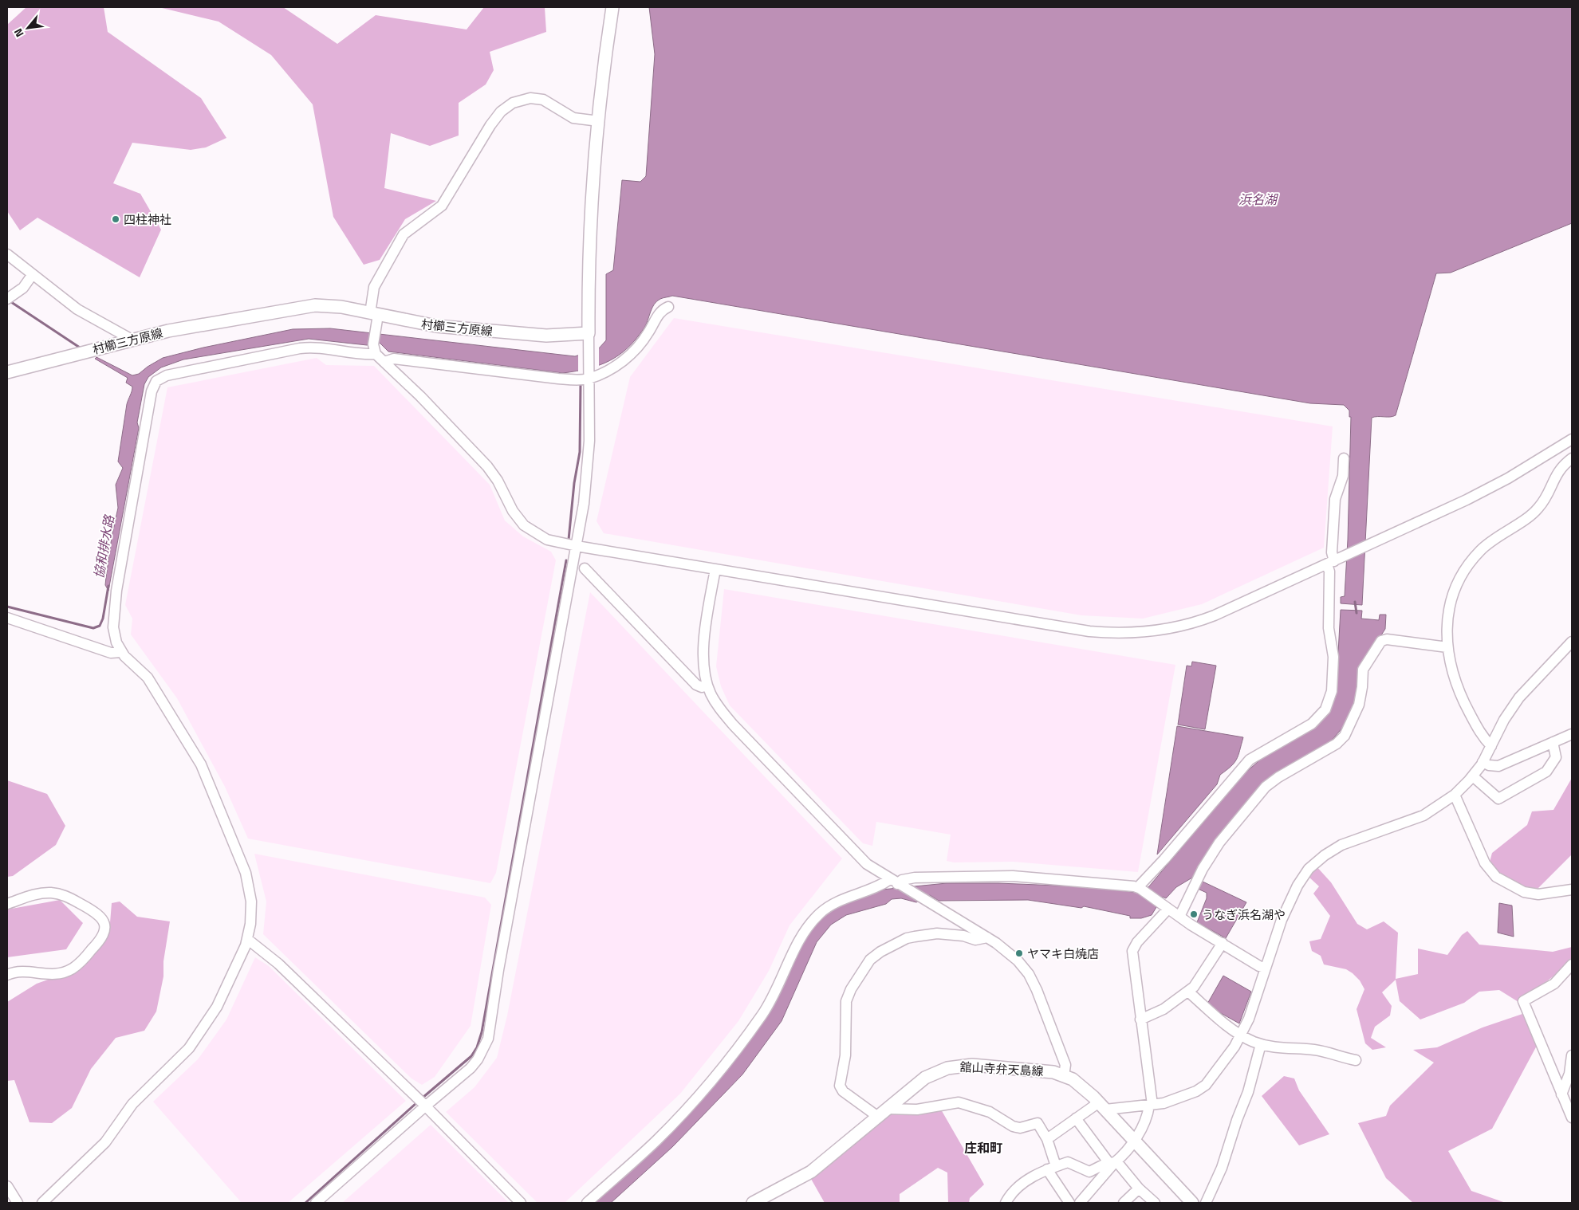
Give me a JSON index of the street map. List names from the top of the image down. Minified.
{"streets":{"main road":["村櫛三方原線","舘山寺弁天島線"]},"districts":["庄和町"],"water":["浜名湖","協和排水路"],"places":["四柱神社","うなぎ浜名湖や","ヤマキ白焼店"],"north":"bottom left"}
